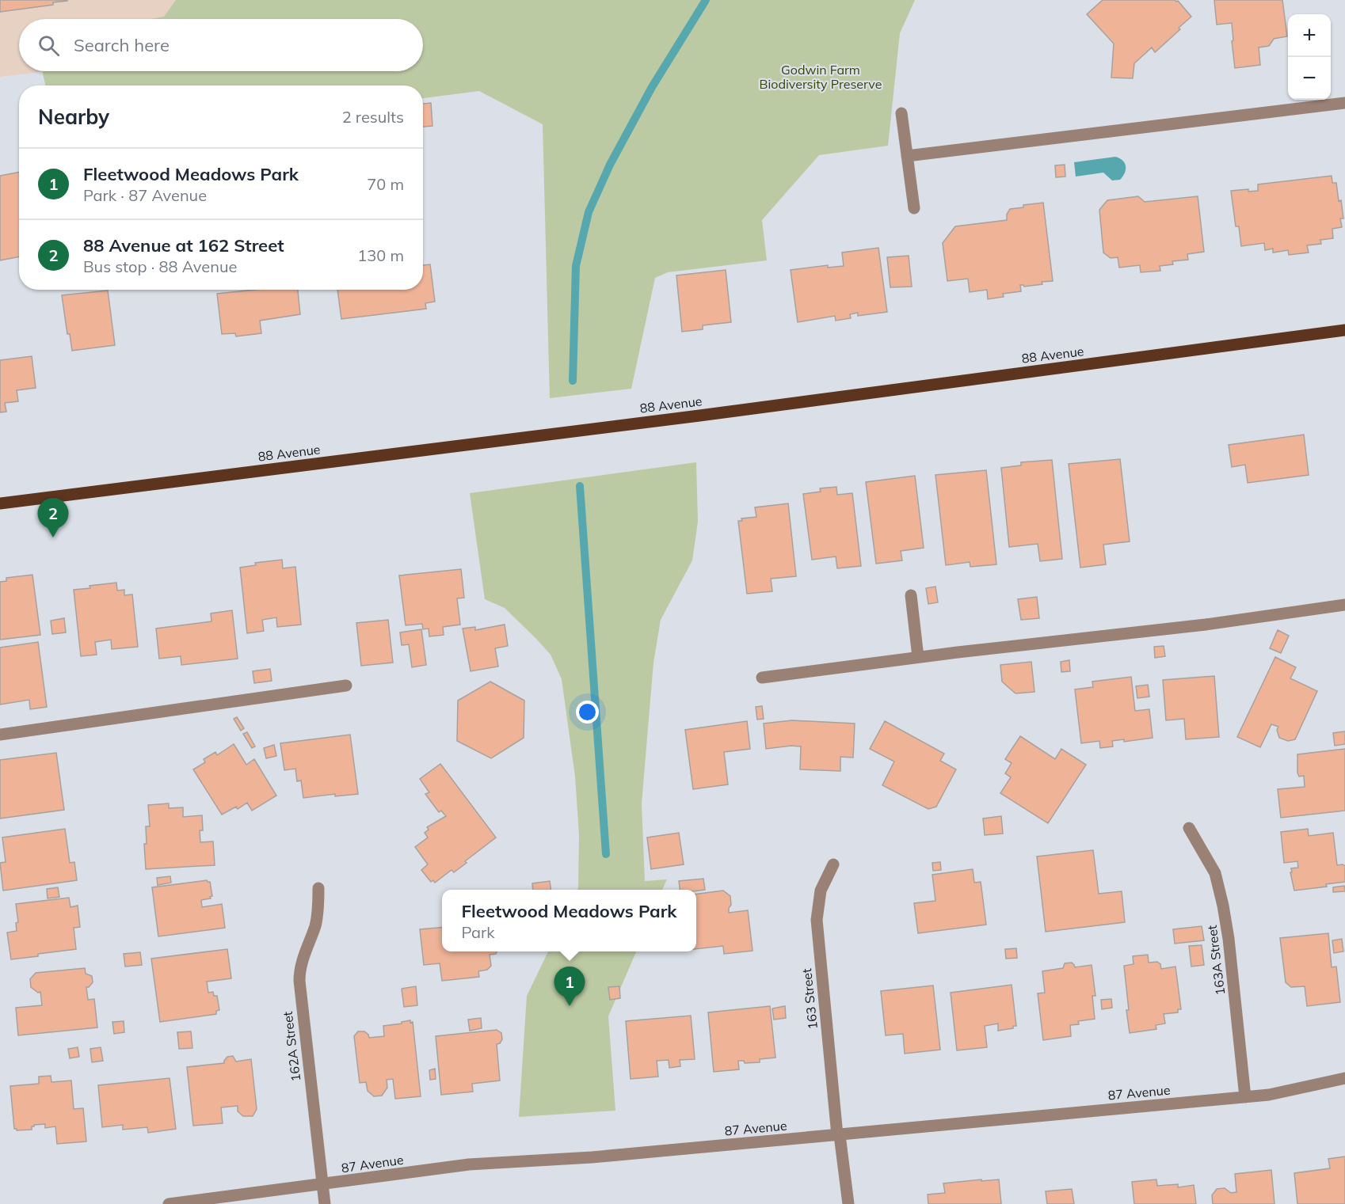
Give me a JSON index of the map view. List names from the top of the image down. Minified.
{"streets":{"main road":["88 Avenue"],"street":["163A Street","163 Street","162A Street","87 Avenue"]},"crossings":[["163A Street","87 Avenue"],["163 Street","87 Avenue"],["162A Street","87 Avenue"]],"parks":["Godwin Farm Biodiversity Preserve"],"page":{"map_buttons":["+","−"],"search":"Search here","heading":["Nearby","2 results"],"list":[{"mark":"1","name":"Fleetwood Meadows Park","note":"Park · 87 Avenue","value":"70 m"},{"mark":"2","name":"88 Avenue at 162 Street","note":"Bus stop · 88 Avenue","value":"130 m"}],"pins":["2","1"],"popup":["Fleetwood Meadows Park","Park"]}}
